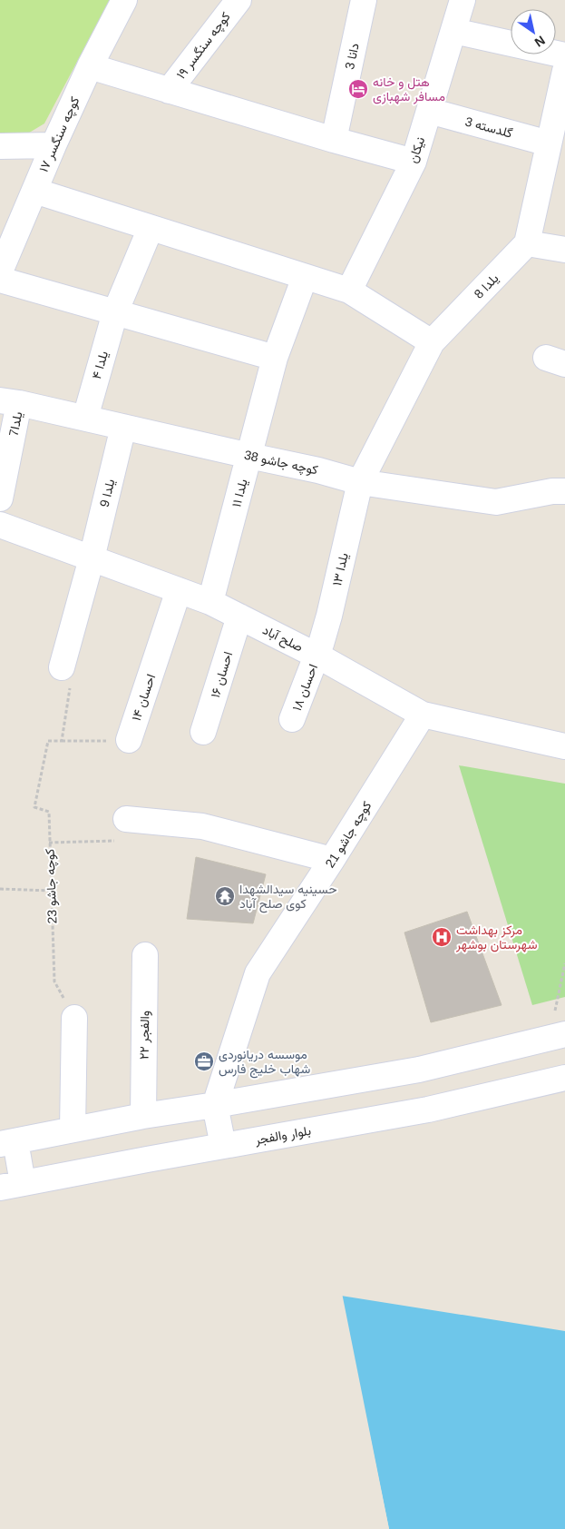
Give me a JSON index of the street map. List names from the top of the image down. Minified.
{"streets":{"street":["کوچه سنگسر ۱۹","دانا 3","گلدسته 3","کوچه سنگسر ۱۷","نیکان","یلدا 8","یلدا ۴","یلدا7","کوچه جاشو 38","یلدا 9","یلدا ۱۱","یلدا ۱۳","صلح آباد","احسان ۱۶","احسان ۱۸","احسان ۱۴","کوچه جاشو 21","والفجر ۲۲","بلوار والفجر"],"path":["کوچه جاشو 23"]},"crossings":[["گلدسته 3","نیکان"],["یلدا 8","کوچه جاشو 38"],["یلدا 8","یلدا ۱۳"],["یلدا ۴","کوچه جاشو 38"],["یلدا7","کوچه جاشو 38"],["کوچه جاشو 38","یلدا 9"],["کوچه جاشو 38","یلدا ۱۱"],["کوچه جاشو 38","یلدا ۱۳"],["یلدا 9","صلح آباد"],["یلدا ۱۱","صلح آباد"],["یلدا ۱۳","صلح آباد"],["یلدا ۱۳","احسان ۱۸"],["صلح آباد","احسان ۱۶"],["صلح آباد","احسان ۱۸"],["صلح آباد","احسان ۱۴"],["صلح آباد","کوچه جاشو 21"]],"places":{"hotel":["هتل و خانه مسافر شهبازی"],"temple":["حسینیه سیدالشهدا کوی صلح آباد"],"hospital":["مرکز بهداشت شهرستان بوشهر"],"office":["موسسه دریانوردی شهاب خلیج فارس"]},"north":"bottom right"}
